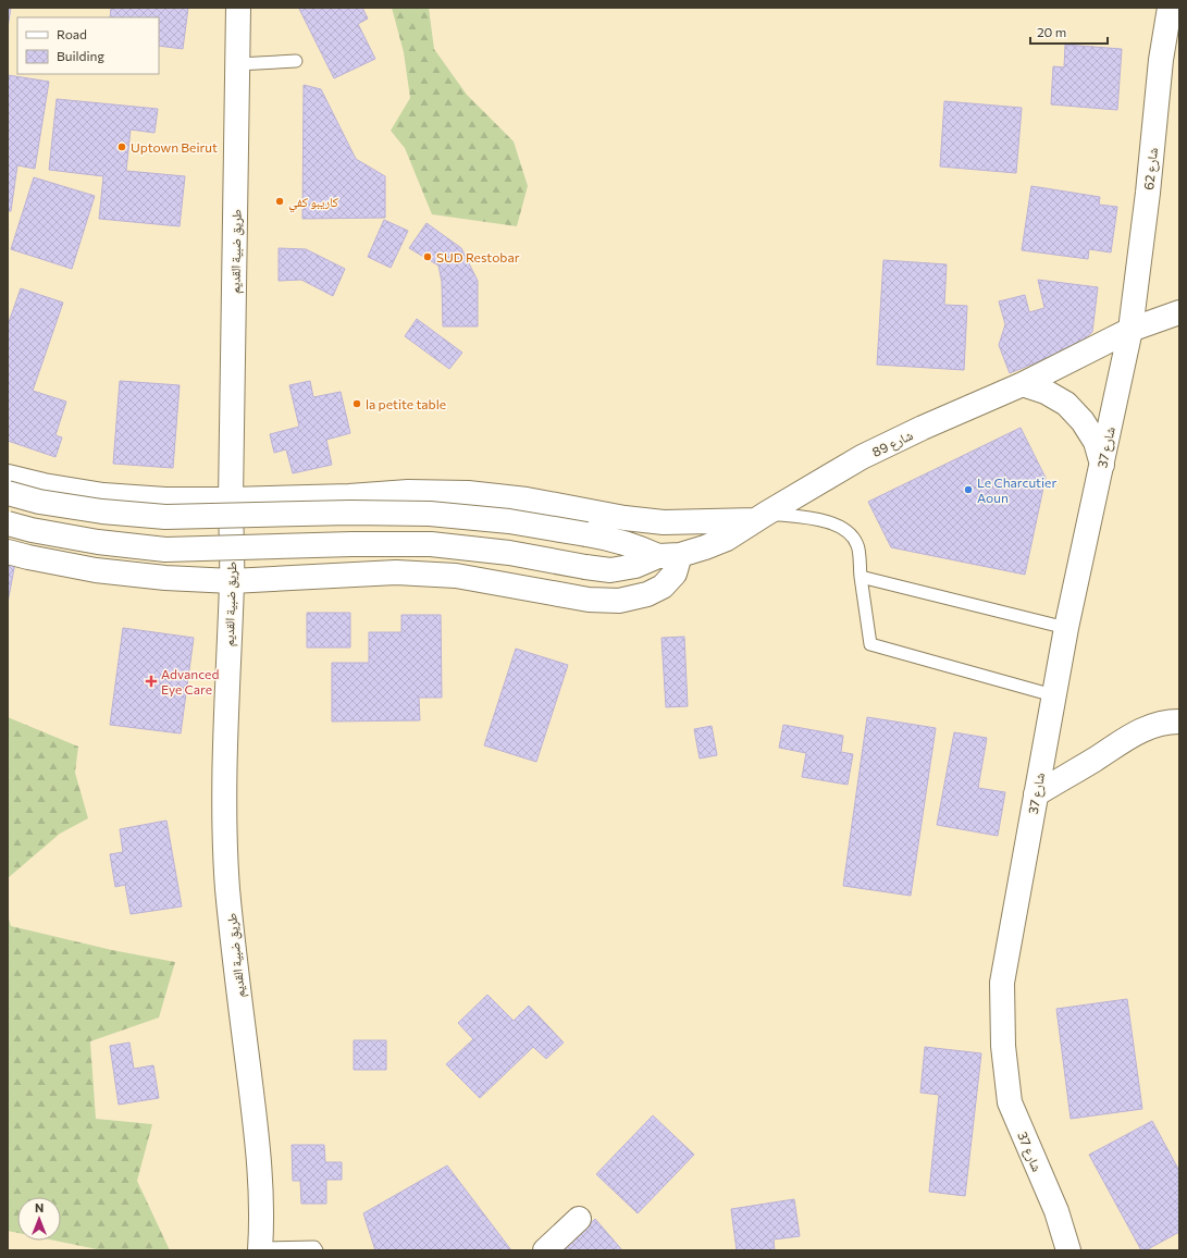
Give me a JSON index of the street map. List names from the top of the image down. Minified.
{"streets":{"street":["شارع 62","طريق ضبية القديم","شارع 89","شارع 37"]},"crossings":[["شارع 62","شارع 89"],["شارع 62","شارع 37"],["شارع 89","شارع 37"]],"places":{"other":["Uptown Beirut","كاريبو كفي","SUD Restobar","la petite table","Le Charcutier Aoun"],"health":["Advanced Eye Care"]},"legend":["Road","Building"],"scale_bar":"20 m","north":"top"}
